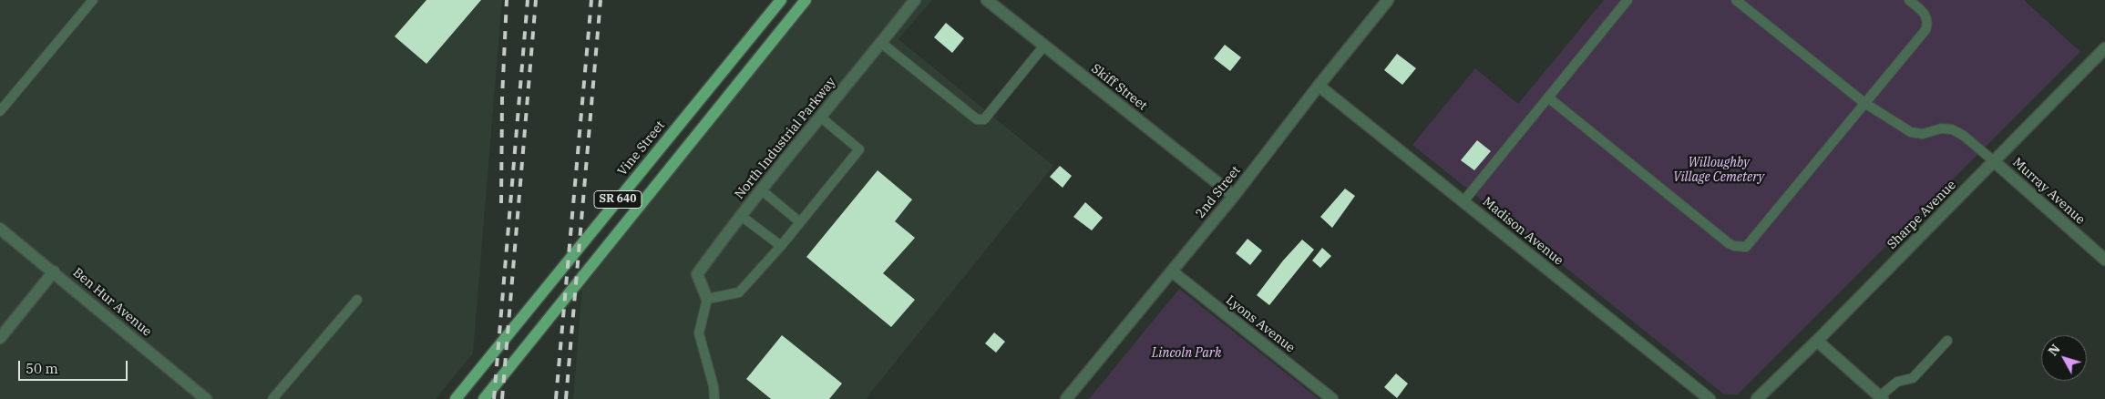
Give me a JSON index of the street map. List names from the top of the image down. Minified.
{"streets":{"main road":["Vine Street","SR 640"],"street":["Skiff Street","North Industrial Parkway","Murray Avenue","2nd Street","Sharpe Avenue","Madison Avenue","Ben Hur Avenue","Lyons Avenue"]},"crossings":[["Skiff Street","2nd Street"],["Murray Avenue","Sharpe Avenue"],["2nd Street","Madison Avenue"],["2nd Street","Lyons Avenue"]],"parks":["Willoughby Village Cemetery","Lincoln Park"],"scale_bar":"50 m","north":"top left"}
